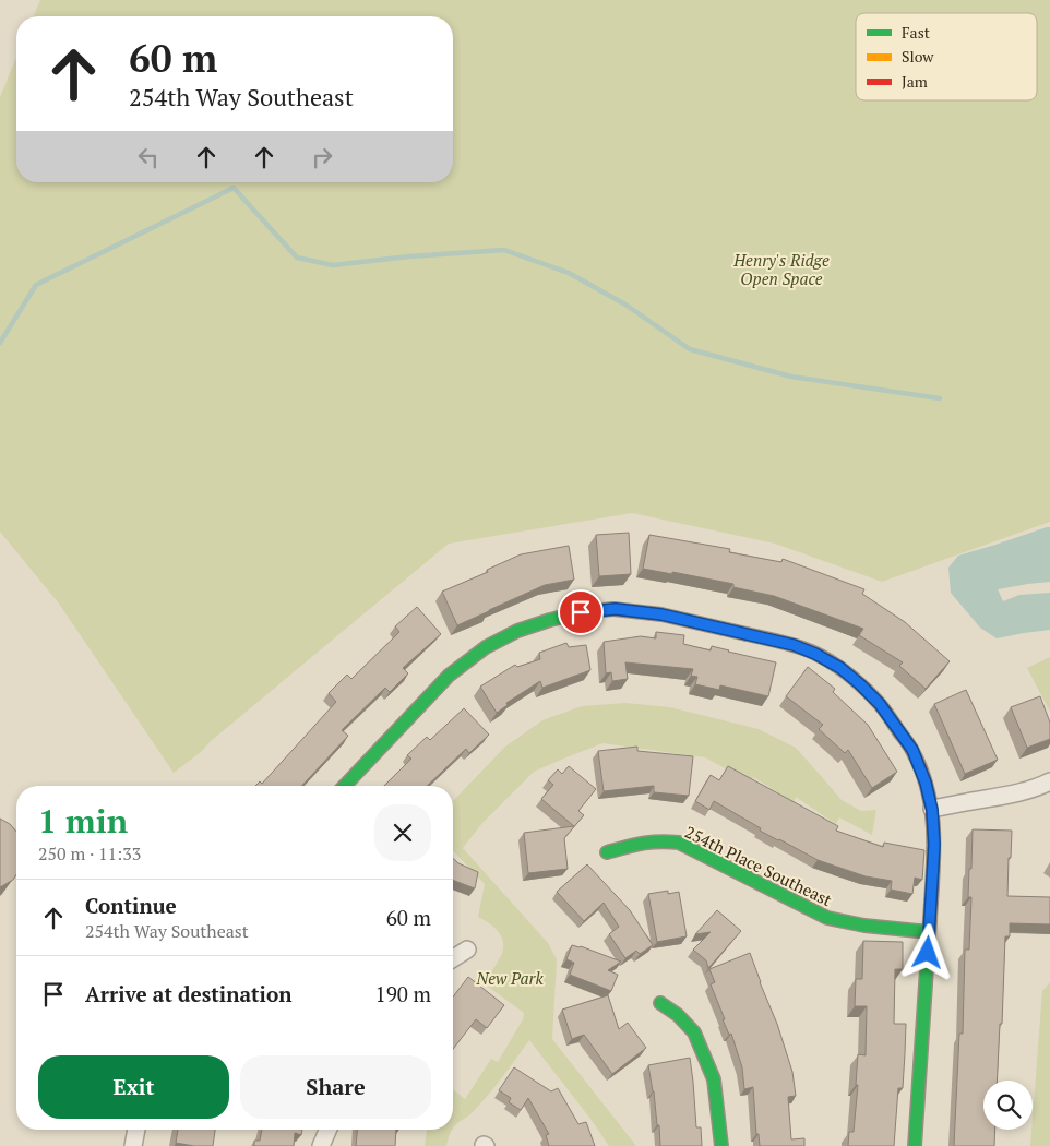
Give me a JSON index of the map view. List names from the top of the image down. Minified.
{"streets":{"street":["254th Place Southeast"]},"parks":["Henry's Ridge Open Space","New Park"],"legend":["Fast","Slow","Jam"],"page":{"turn":["60 m","254th Way Southeast"],"heading":["1 min","250 m · 11:33"],"list":[{"name":"Continue","note":"254th Way Southeast","value":"60 m"},{"name":"Arrive at destination","value":"190 m"}],"buttons":["Exit","Share"]}}
